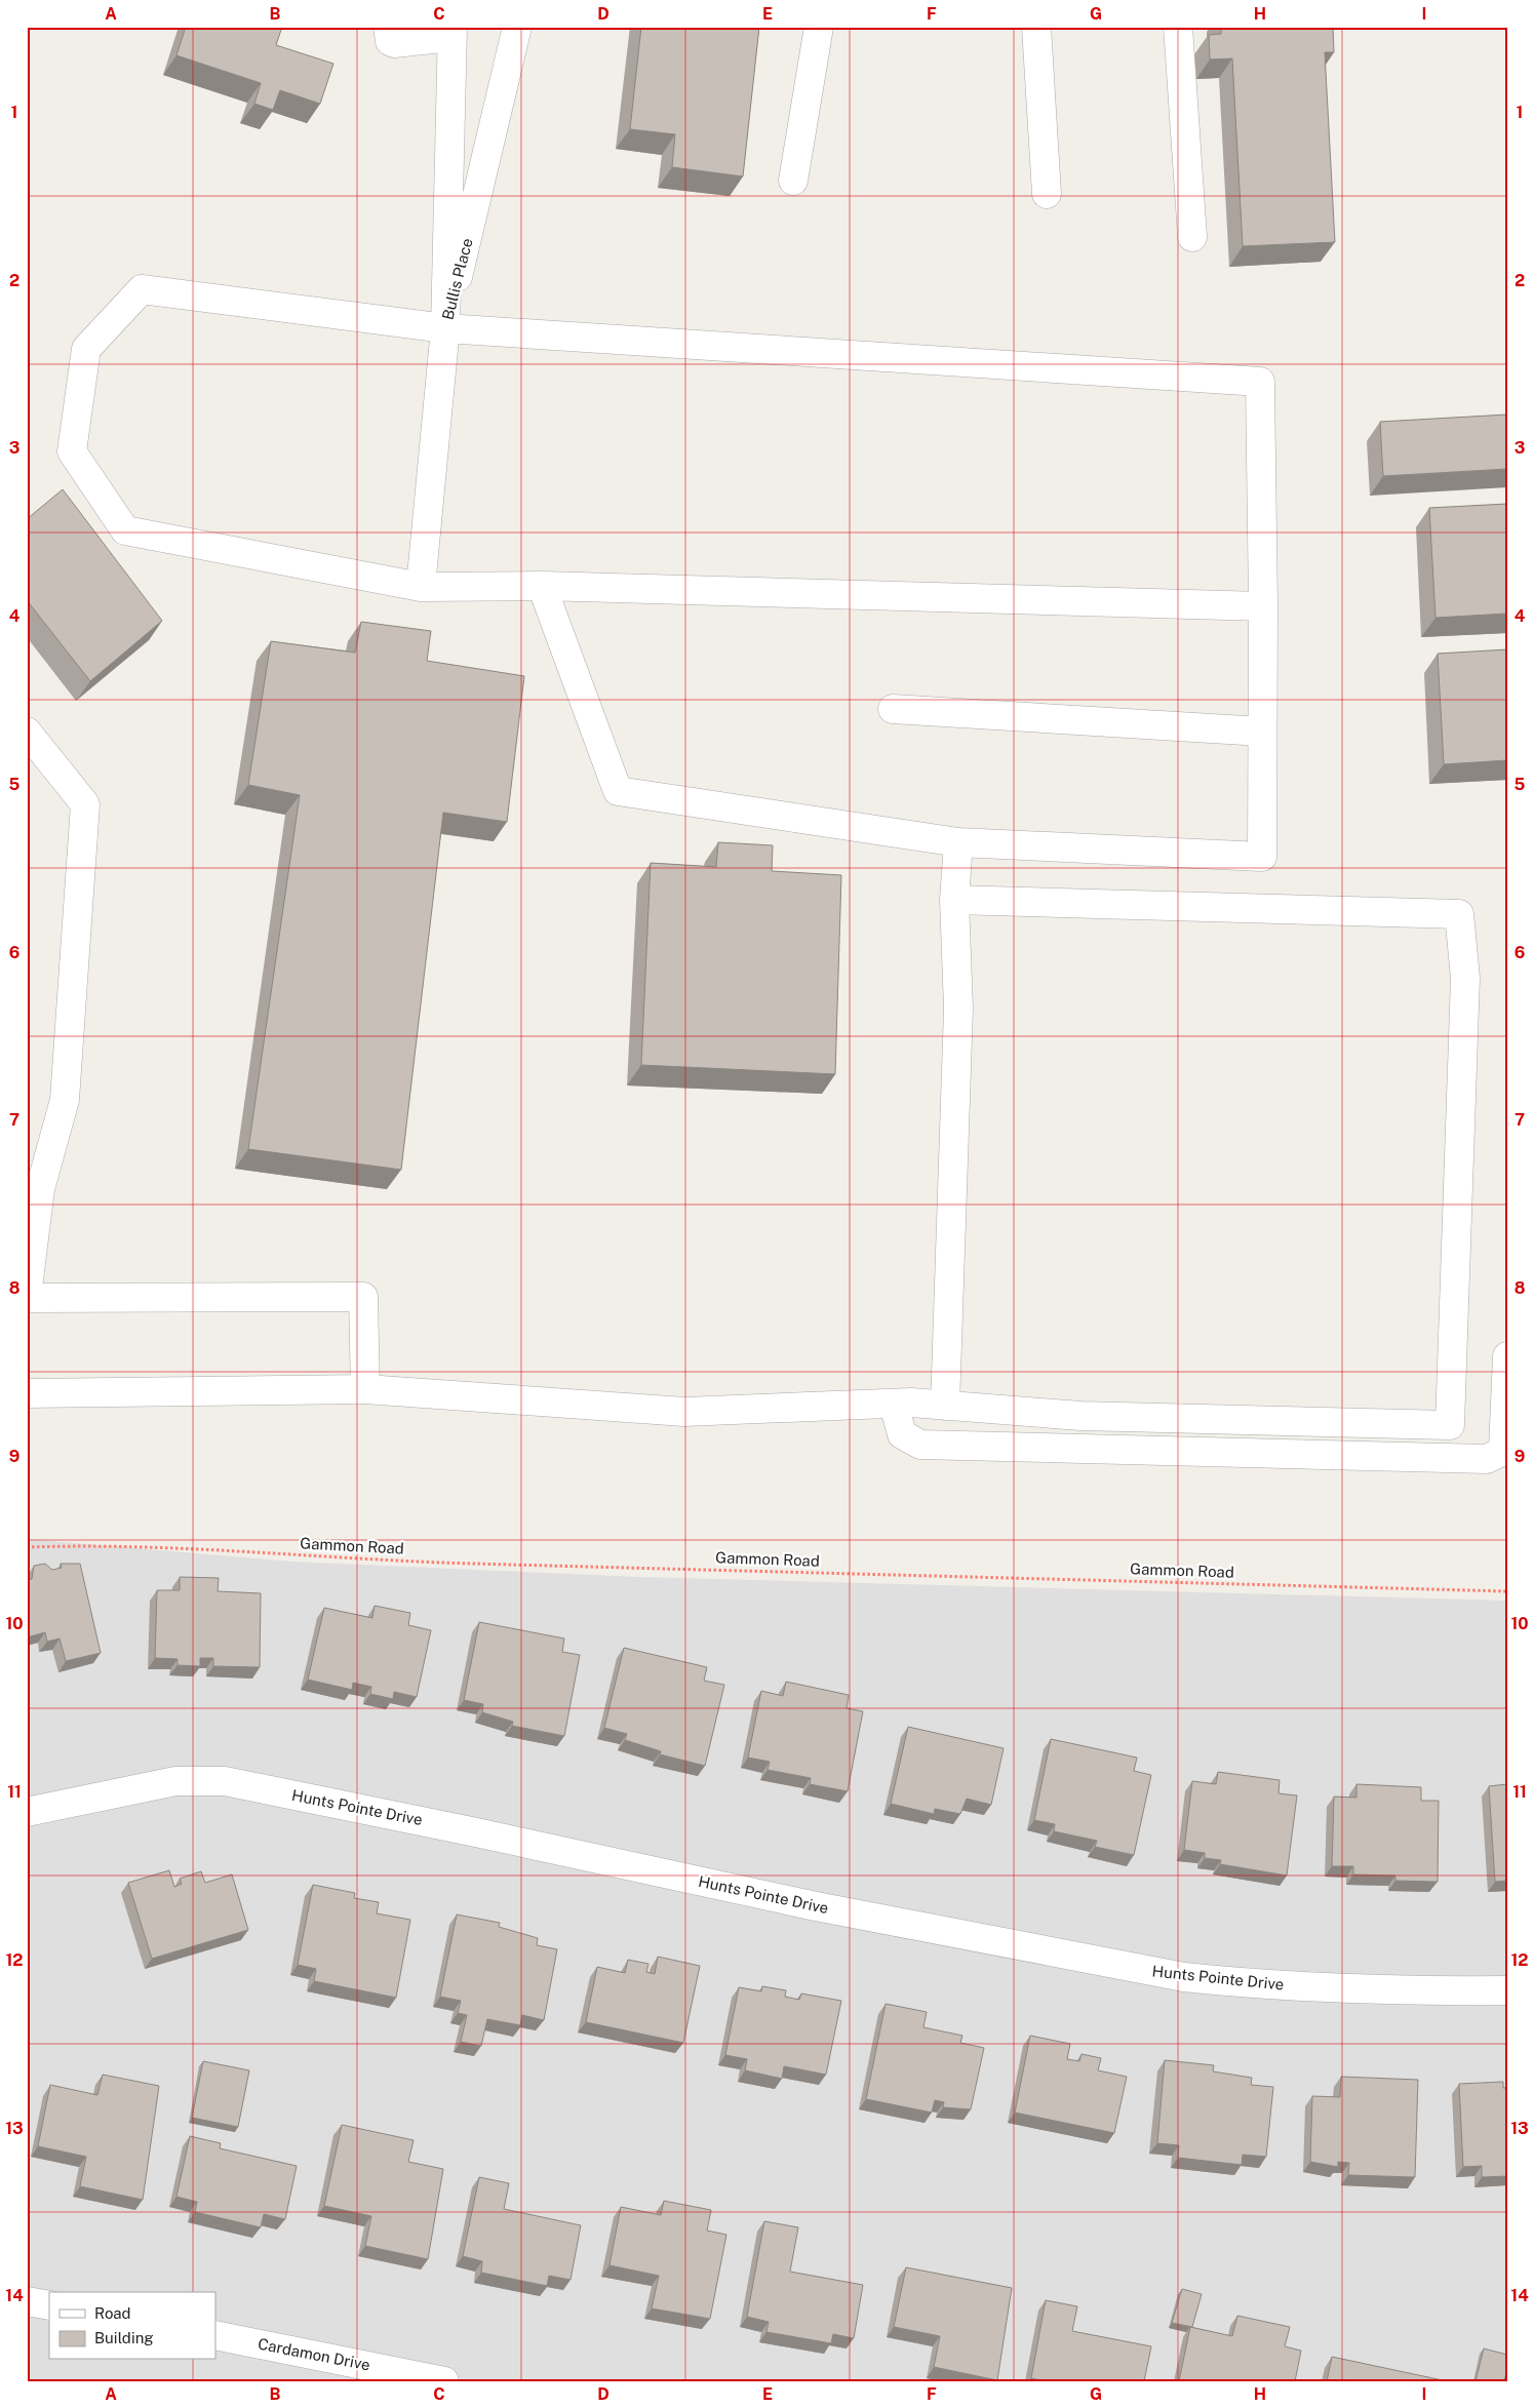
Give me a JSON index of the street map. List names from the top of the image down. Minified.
{"streets":{"street":["Bullis Place","Hunts Pointe Drive","Cardamon Drive"],"path":["Gammon Road"]},"legend":["Road","Building"],"grid":{"columns":["A","B","C","D","E","F","G","H","I"],"rows":["1","2","3","4","5","6","7","8","9","10","11","12","13","14"]}}
